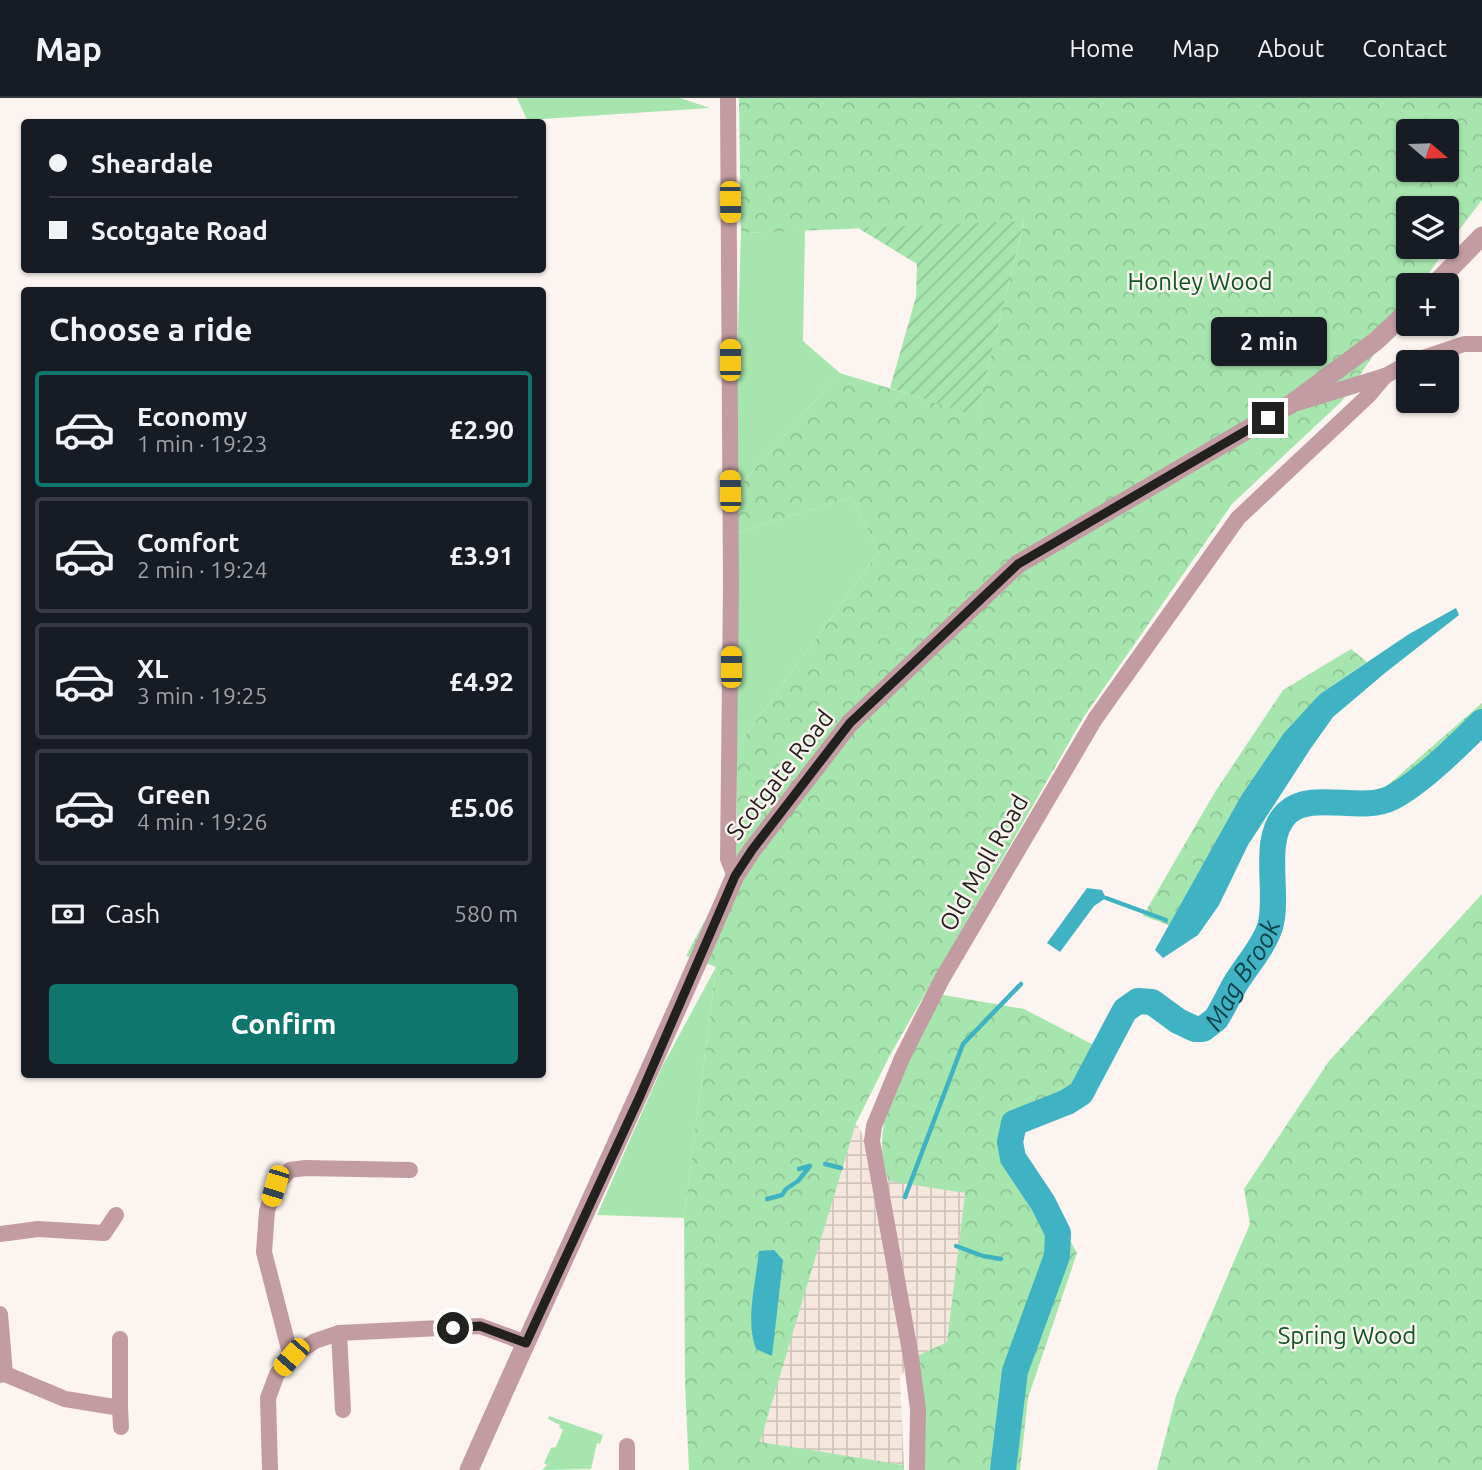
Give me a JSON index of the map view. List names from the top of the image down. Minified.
{"streets":{"street":["Scotgate Road","Old Moll Road"]},"water":["Mag Brook"],"parks":["Honley Wood","Spring Wood"],"north":"right","page":{"header":"Map","nav":["Home","Map","About","Contact"],"map_buttons":["+","−"],"banner":["Sheardale","Scotgate Road"],"heading":"Choose a ride","bubble":"2 min","list":[{"name":"Economy","note":"1 min · 19:23","value":"£2.90"},{"name":"Comfort","note":"2 min · 19:24","value":"£3.91"},{"name":"XL","note":"3 min · 19:25","value":"£4.92"},{"name":"Green","note":"4 min · 19:26","value":"£5.06"}],"pay":["Cash","580 m"],"buttons":"Confirm"}}
